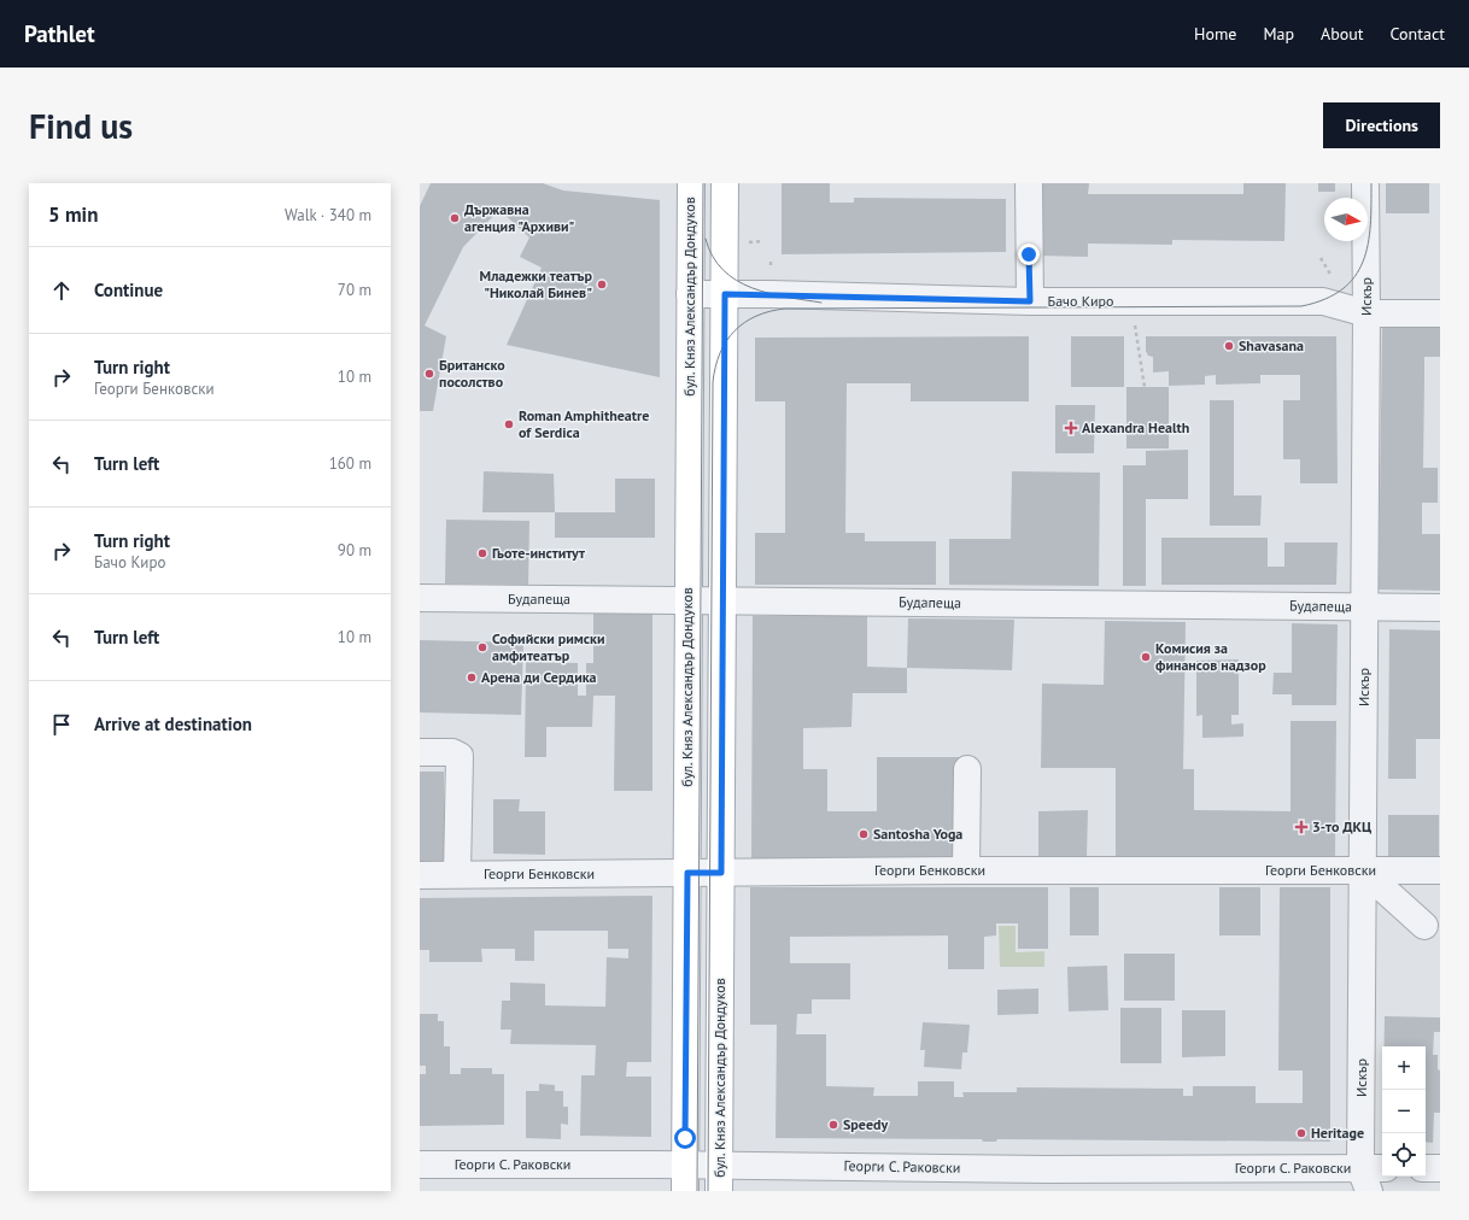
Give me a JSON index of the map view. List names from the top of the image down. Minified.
{"streets":{"main road":["бул. Княз Александър Дондуков"],"street":["Искър","Бачо Киро","Будапеща","Георги Бенковски","Георги С. Раковски"]},"crossings":[["бул. Княз Александър Дондуков","Бачо Киро"],["бул. Княз Александър Дондуков","Будапеща"],["бул. Княз Александър Дондуков","Георги Бенковски"],["бул. Княз Александър Дондуков","Георги С. Раковски"],["Искър","Бачо Киро"],["Искър","Будапеща"],["Искър","Георги Бенковски"],["Искър","Георги С. Раковски"]],"places":{"other":["Държавна агенция \"Архиви\"","Младежки театър \"Николай Бинев\"","Shavasana","Британско посолство","Roman Amphitheatre of Serdica","Гьоте-институт","Софийски римски амфитеатър","Комисия за финансов надзор","Арена ди Сердика","Santosha Yoga","Speedy","Heritage"],"health":["Alexandra Health","3-то ДКЦ"]},"north":"right","page":{"header":"Pathlet","nav":["Home","Map","About","Contact"],"buttons":"Directions","title":"Find us","heading":["5 min","Walk · 340 m"],"list":[["Continue","70 m"],["Turn right","Георги Бенковски","10 m"],["Turn left","160 m"],["Turn right","Бачо Киро","90 m"],["Turn left","10 m"],"Arrive at destination"],"map_buttons":["+","−"]}}
